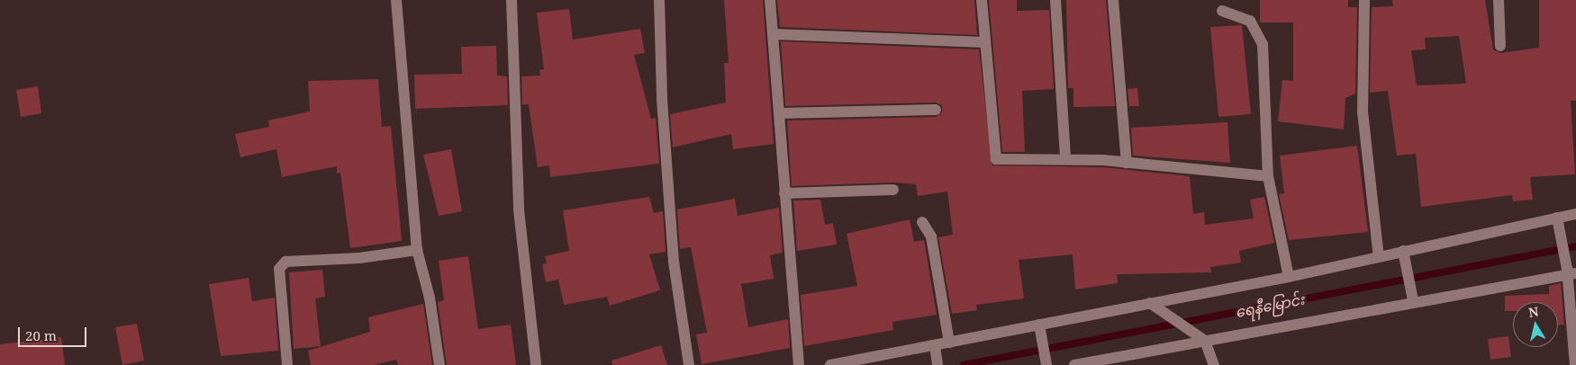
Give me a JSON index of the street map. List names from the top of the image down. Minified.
{"water":["ရေနီမြောင်း"],"scale_bar":"20 m","north":"top"}
